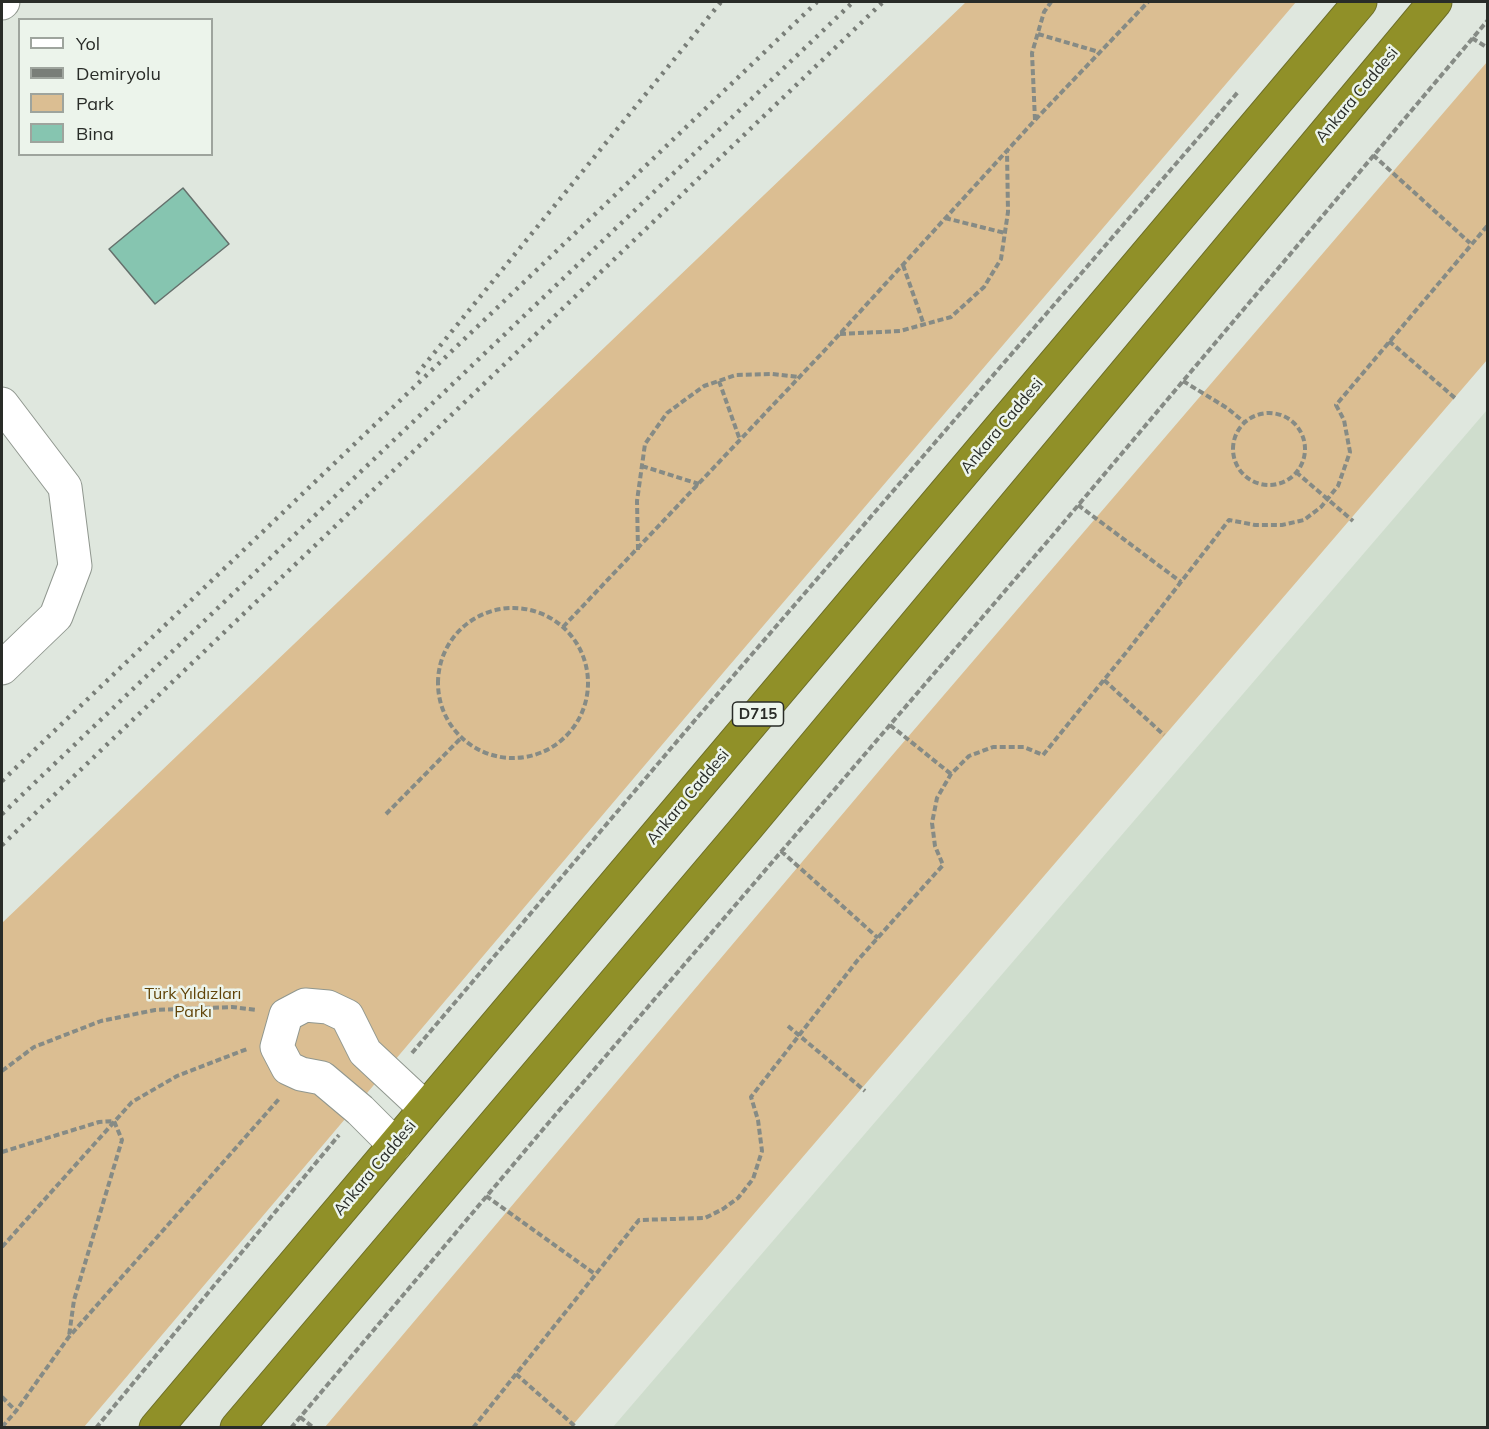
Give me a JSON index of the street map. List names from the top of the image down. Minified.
{"streets":{"highway":["Ankara Caddesi","D715"]},"parks":["Türk Yıldızları Parkı"],"legend":["Yol","Demiryolu","Park","Bina"]}
